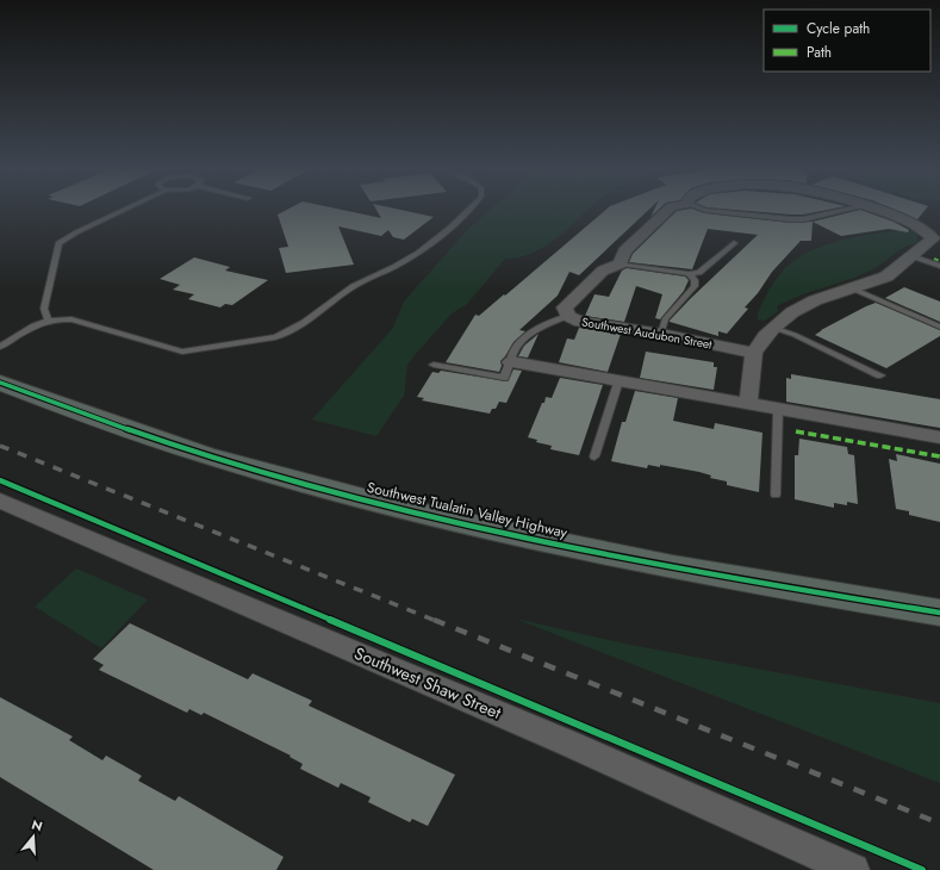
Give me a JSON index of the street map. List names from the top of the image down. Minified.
{"streets":{"main road":["Southwest Tualatin Valley Highway"],"street":["Southwest Audubon Street","Southwest Shaw Street"]},"legend":["Cycle path","Path"],"north":"top"}
